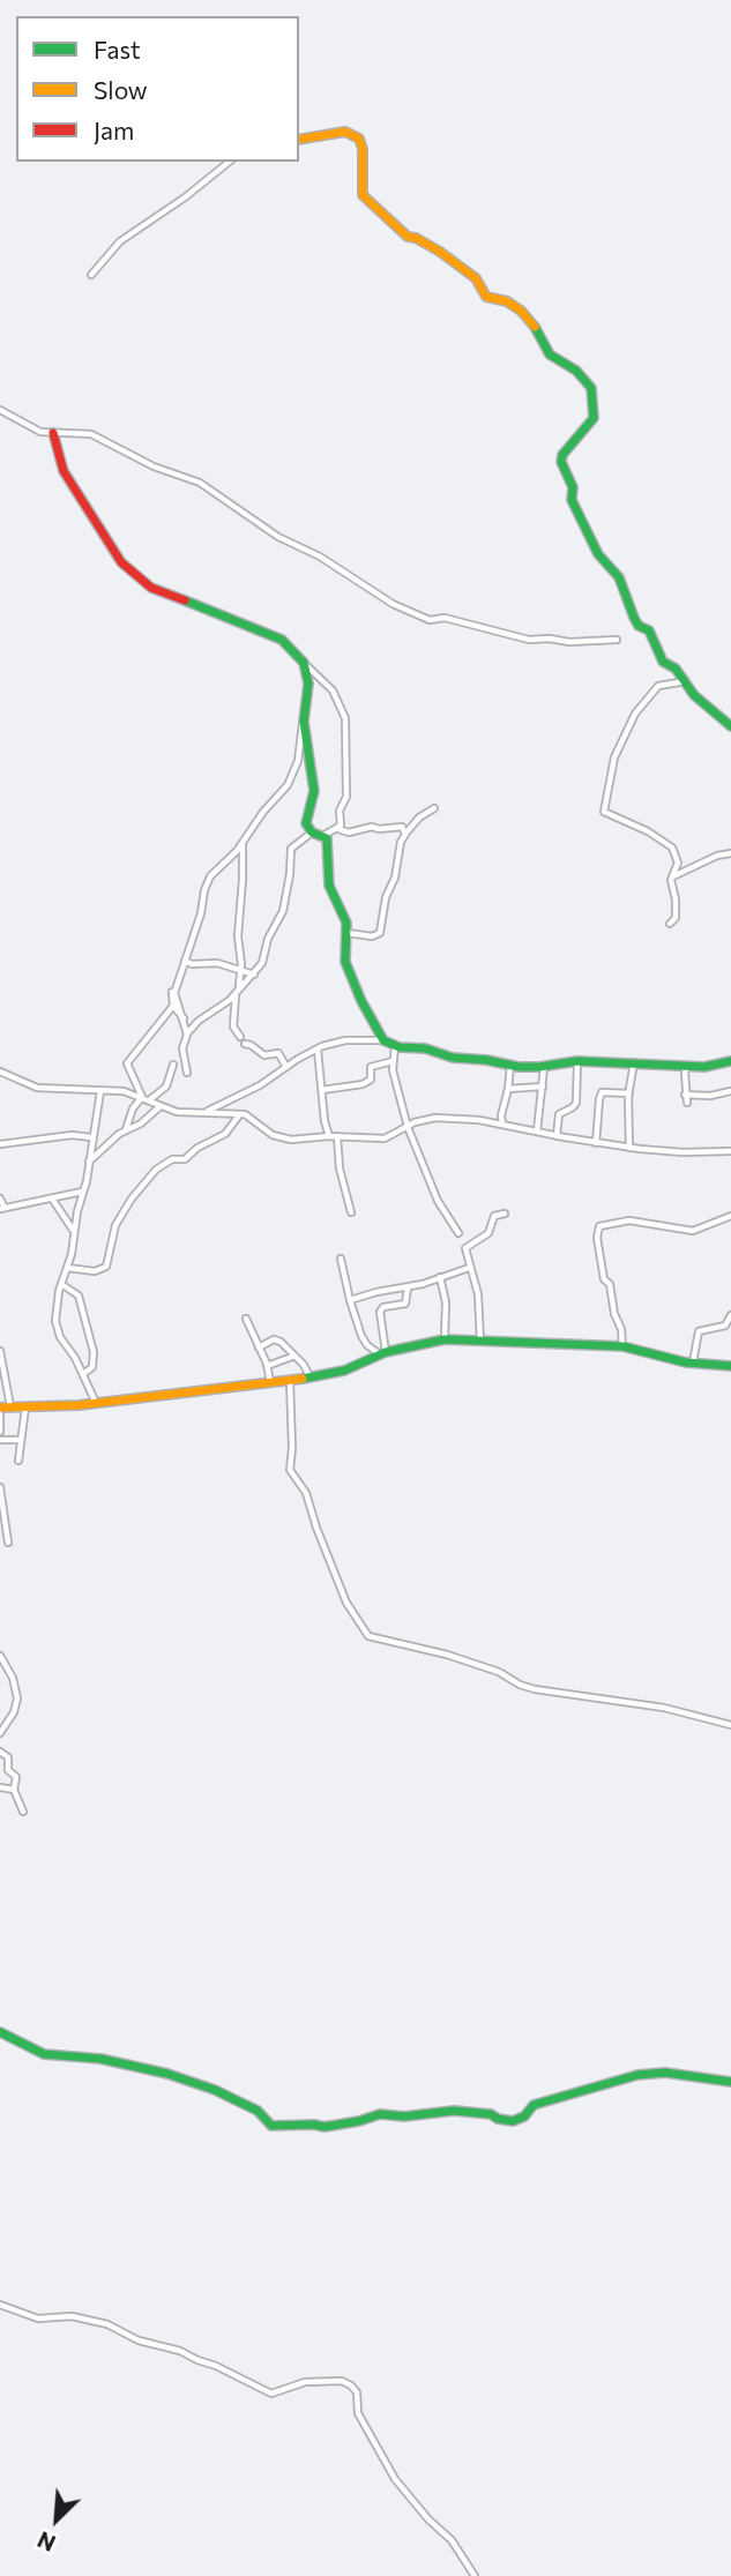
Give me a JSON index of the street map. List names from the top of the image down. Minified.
{"legend":["Fast","Slow","Jam"],"north":"bottom left"}
